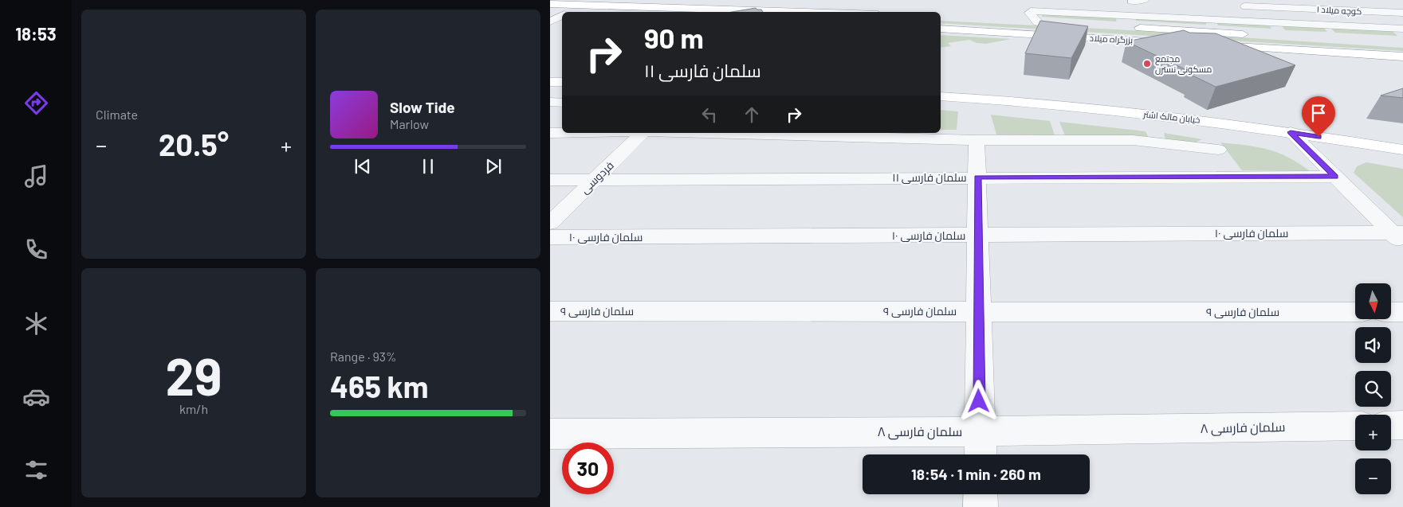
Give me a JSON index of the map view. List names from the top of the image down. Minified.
{"streets":{"main road":["بزرگراه میلاد","خیابان مالک اشتر"],"street":["کوچه میلاد ۱","فردوسی","سلمان فارسی ۱۱","سلمان فارسی ۱۰","سلمان فارسی ۹","سلمان فارسی ۸"]},"crossings":[["فردوسی","سلمان فارسی ۱۱"]],"places":["مجتمع مسکونی نسترن"],"north":"bottom","page":{"tabs":"18:53","tile":["Climate",["29","km/h"],["Range · 93%","465 km"]],"turn":["90 m","سلمان فارسی ۱۱"],"song":["Slow Tide","Marlow"],"heat":["−","20.5°","+"],"map_buttons":["+","−"],"limit":"30","trip":"18:54 · 1 min · 260 m"}}
